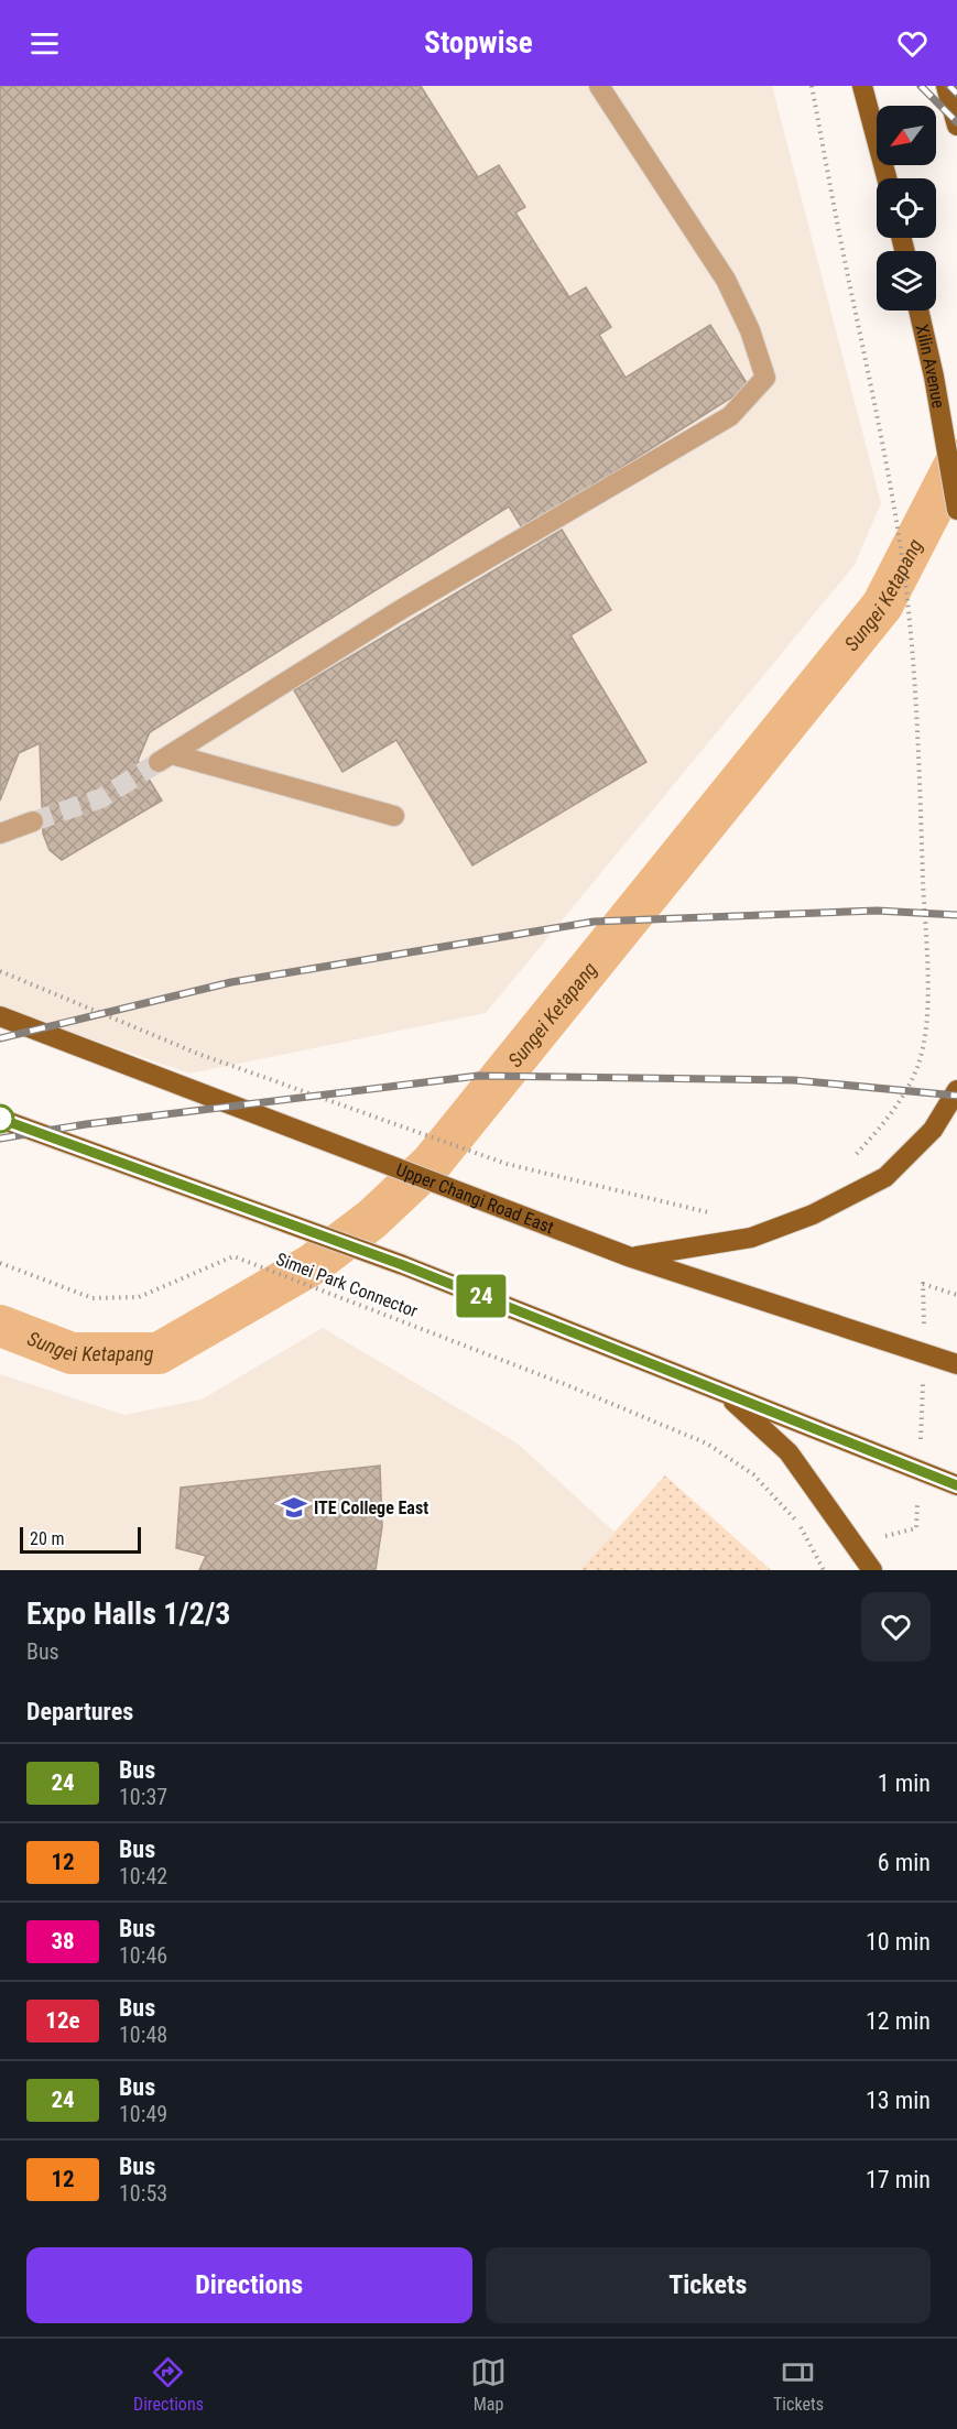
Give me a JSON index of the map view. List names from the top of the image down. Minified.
{"streets":{"main road":["Xilin Avenue","Upper Changi Road East"],"path":["Simei Park Connector"]},"water":["Sungei Ketapang"],"places":{"school or university":["ITE College East"]},"lines":["bus line 24"],"scale_bar":"20 m","north":"bottom left","page":{"header":"Stopwise","on_map":"24","scale":"20 m","heading":[["Expo Halls 1/2/3","Bus"],"Departures"],"list":[{"mark":"24","name":"Bus","note":"10:37","value":"1 min"},{"mark":"12","name":"Bus","note":"10:42","value":"6 min"},{"mark":"38","name":"Bus","note":"10:46","value":"10 min"},{"mark":"12e","name":"Bus","note":"10:48","value":"12 min"},{"mark":"24","name":"Bus","note":"10:49","value":"13 min"},{"mark":"12","name":"Bus","note":"10:53","value":"17 min"}],"buttons":["Directions","Tickets"],"tabs":["Directions","Map","Tickets"]}}
